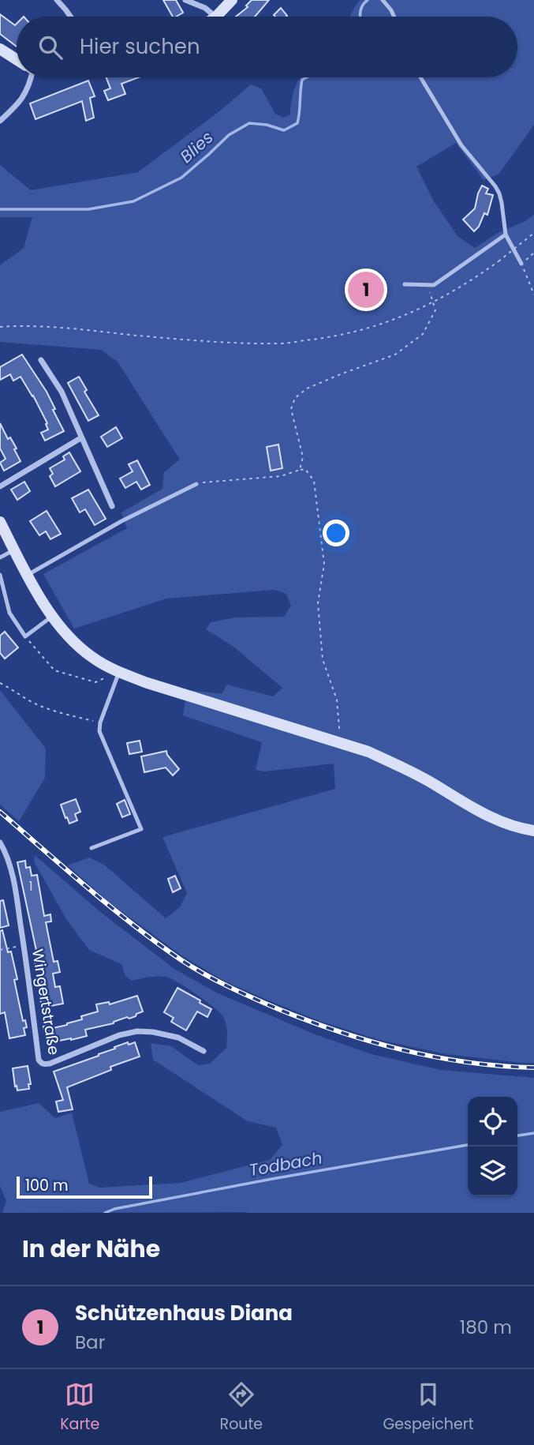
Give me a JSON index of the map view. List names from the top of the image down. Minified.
{"streets":{"street":["Wingertstraße"]},"water":["Blies","Todbach"],"house_numbers":["1"],"scale_bar":"100 m","page":{"search":"Hier suchen","pins":"1","scale":"100 m","heading":"In der Nähe","list":[{"mark":"1","name":"Schützenhaus Diana","note":"Bar","value":"180 m"}],"nav":["Karte","Route","Gespeichert"]}}
